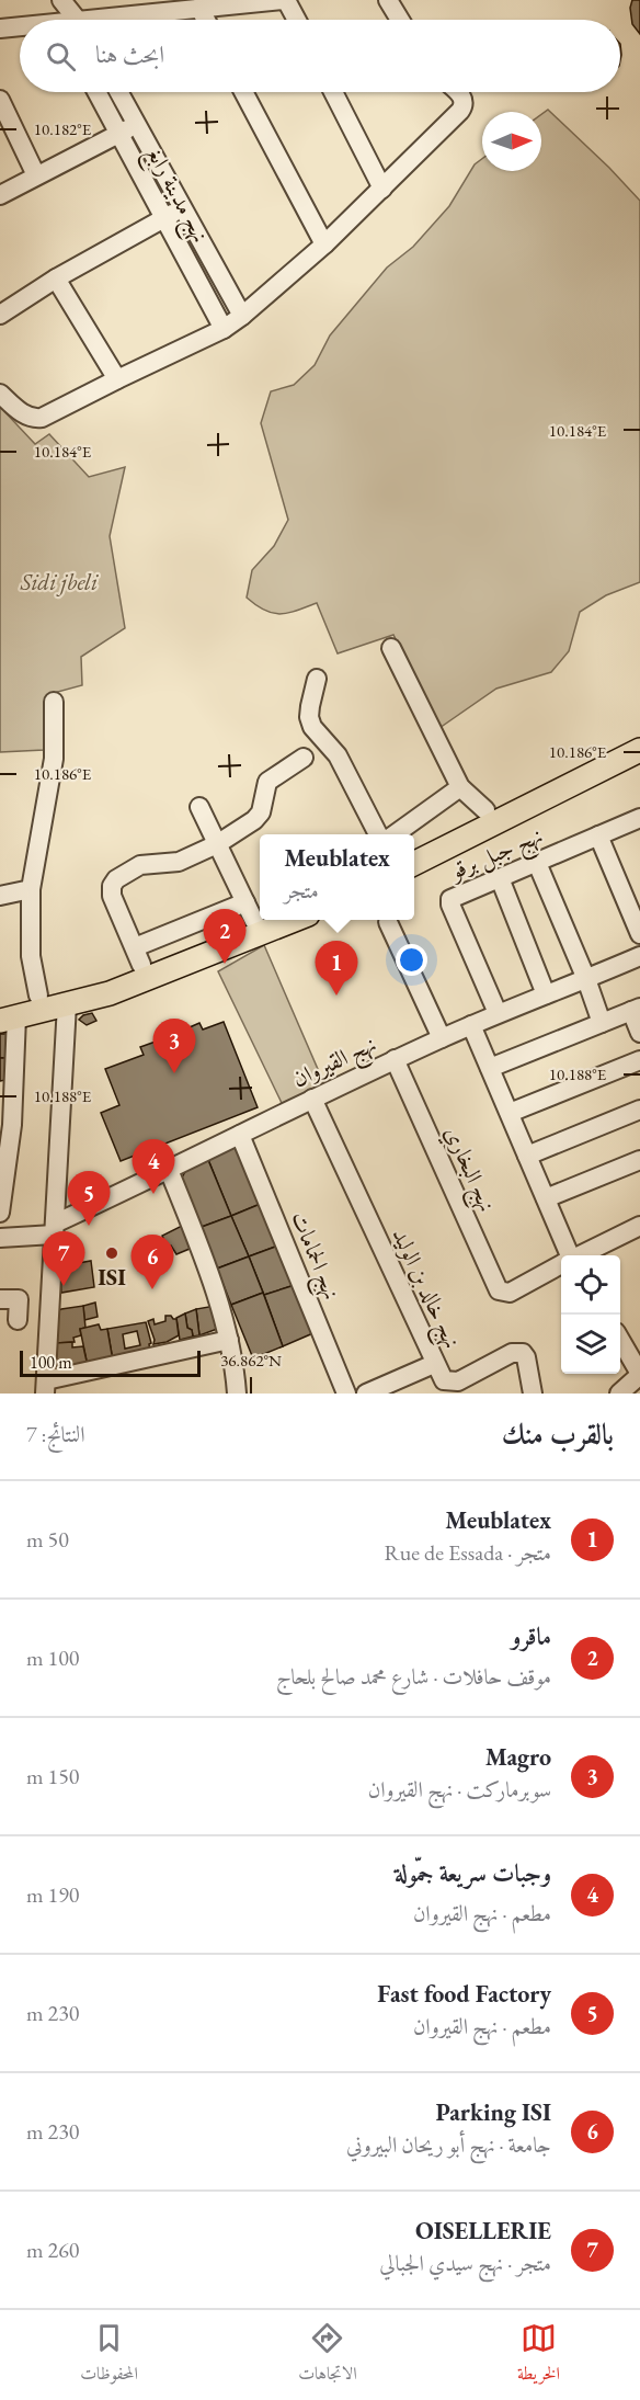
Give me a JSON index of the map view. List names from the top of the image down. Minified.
{"streets":{"street":["نهج مدينة رابغ","نهج جبل برقو","نهج القيروان","نهج البخاري","نهج الحمامات","نهج خالد بن الوليد"]},"crossings":[["نهج جبل برقو","نهج القيروان"],["نهج القيروان","نهج البخاري"],["نهج القيروان","نهج الحمامات"],["نهج القيروان","نهج خالد بن الوليد"]],"parks":["Sidi jbeli"],"places":["ISI"],"scale_bar":"100 m","north":"right","page":{"search":"ابحث هنا","popup":["Meublatex","متجر"],"pins":["2","1","3","4","5","7","6"],"scale":"100 m","heading":["بالقرب منك","النتائج: 7"],"list":[{"mark":"1","name":"Meublatex","note":"متجر · Rue de Essada","value":"50 m"},{"mark":"2","name":"ماقرو","note":"موقف حافلات · شارع محمد صالح بلحاج","value":"100 m"},{"mark":"3","name":"Magro","note":"سوبرماركت · نهج القيروان","value":"150 m"},{"mark":"4","name":"وجبات سريعة جمّولة","note":"مطعم · نهج القيروان","value":"190 m"},{"mark":"5","name":"Fast food Factory","note":"مطعم · نهج القيروان","value":"230 m"},{"mark":"6","name":"Parking ISI","note":"جامعة · نهج أبو ريحان البيروني","value":"230 m"},{"mark":"7","name":"OISELLERIE","note":"متجر · نهج سيدي الجبالي","value":"260 m"}],"nav":["الخريطة","الاتجاهات","المحفوظات"]},"coordinates":["10.182°E","10.184°E","10.186°E","10.188°E","36.862°N"]}
